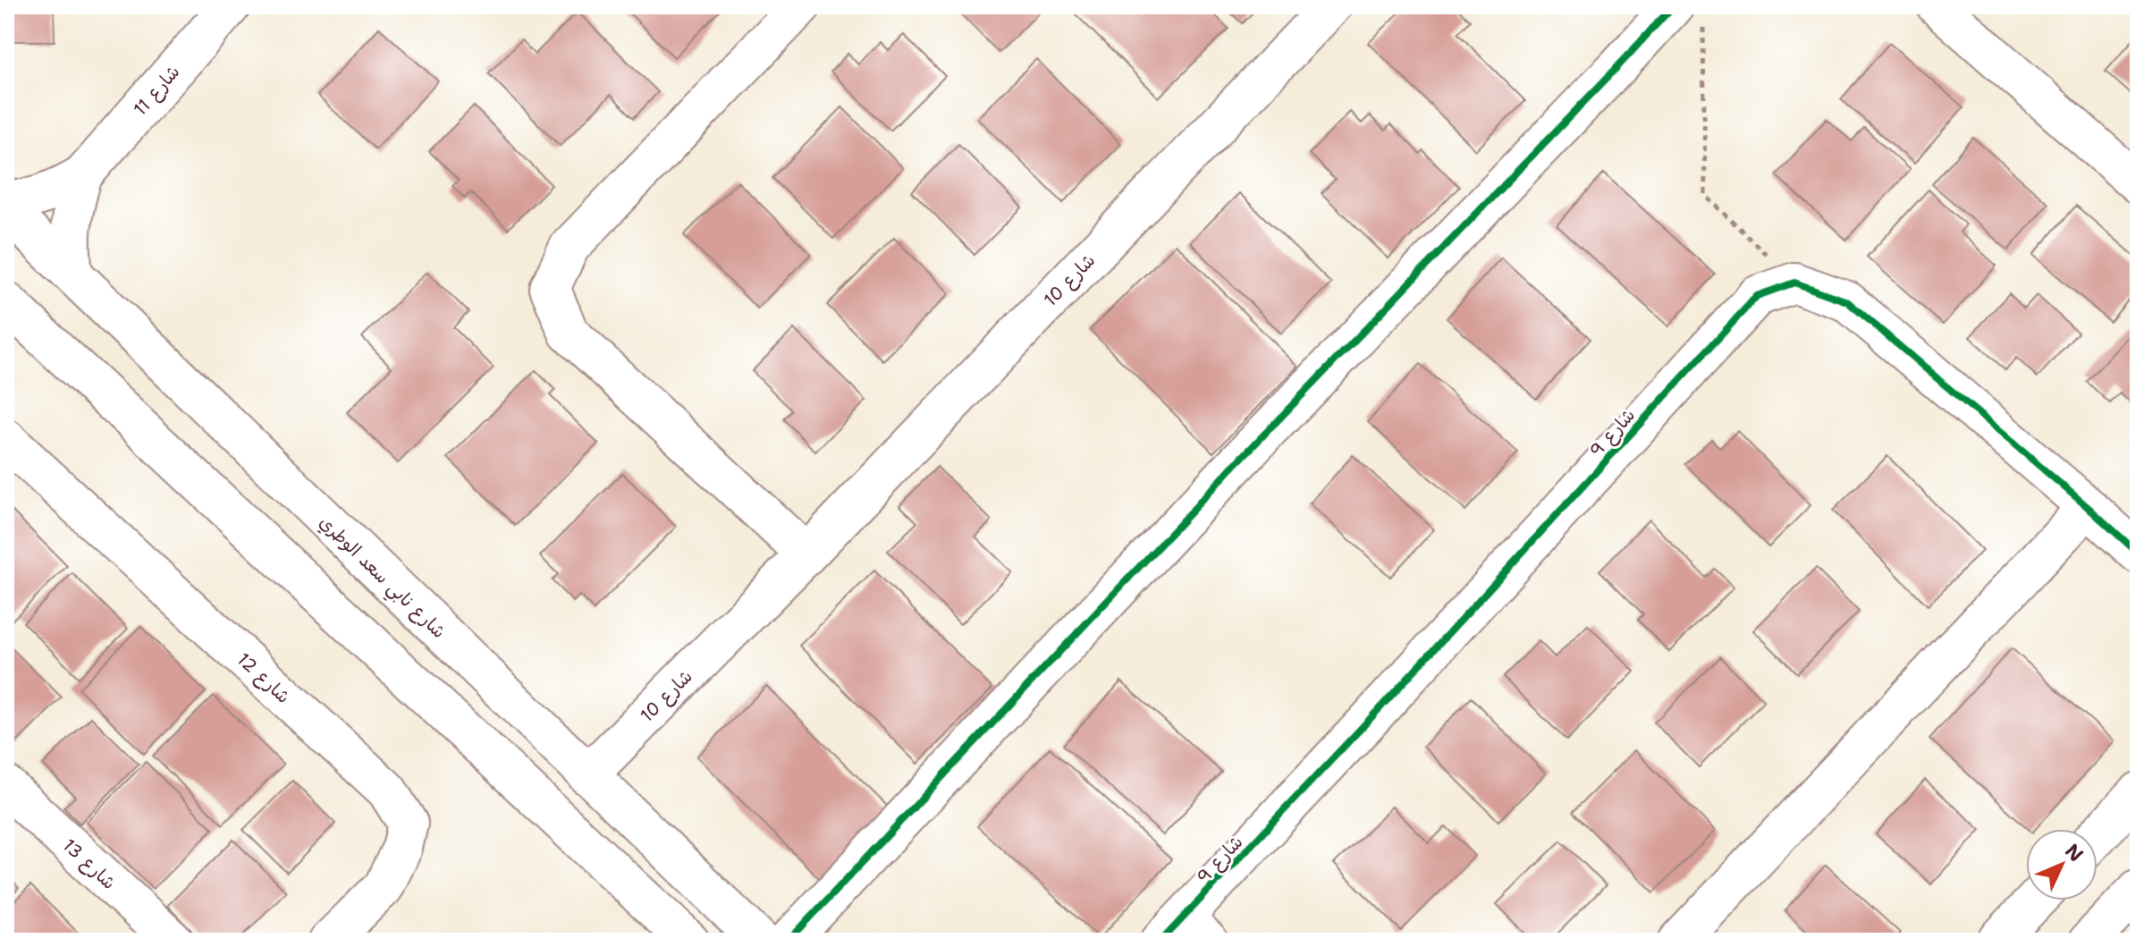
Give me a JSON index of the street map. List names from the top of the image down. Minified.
{"streets":{"street":["شارع 11","شارع 10","شارع 9","شارع نابي سعد الوطري","شارع 12","شارع 13"]},"crossings":[["شارع 11","شارع نابي سعد الوطري"],["شارع 10","شارع نابي سعد الوطري"]],"north":"top right"}
